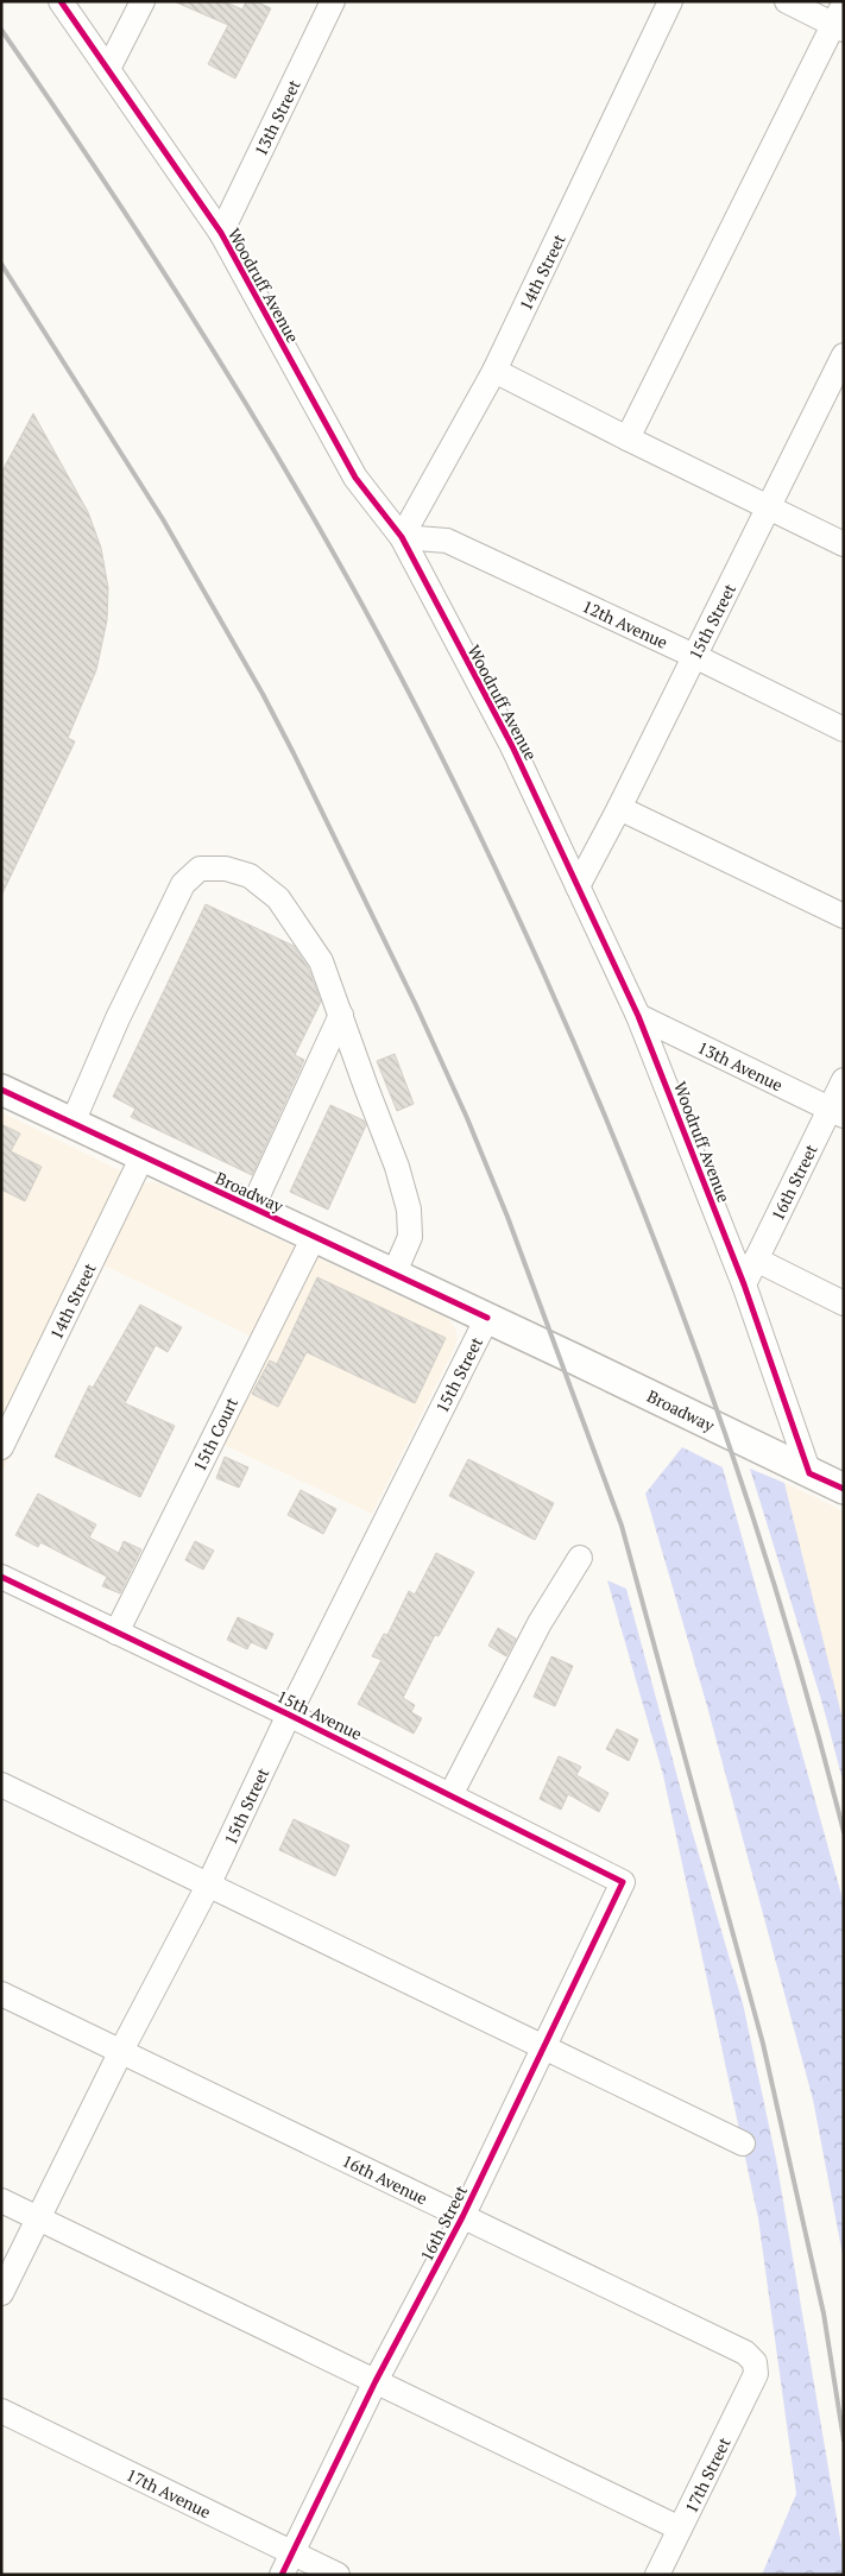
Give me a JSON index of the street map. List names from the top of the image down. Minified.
{"streets":{"main road":["Broadway"],"street":["13th Street","14th Street","Woodruff Avenue","15th Street","12th Avenue","13th Avenue","16th Street","15th Court","15th Avenue","16th Avenue","17th Street","17th Avenue"]},"crossings":[["13th Street","Woodruff Avenue"],["14th Street","Woodruff Avenue"],["14th Street","12th Avenue"],["14th Street","Broadway"],["Woodruff Avenue","15th Street"],["Woodruff Avenue","12th Avenue"],["Woodruff Avenue","13th Avenue"],["Woodruff Avenue","16th Street"],["Woodruff Avenue","Broadway"],["15th Street","12th Avenue"],["15th Street","Broadway"],["15th Street","15th Avenue"],["15th Street","16th Avenue"],["13th Avenue","16th Street"],["16th Street","15th Avenue"],["16th Street","16th Avenue"],["16th Street","17th Avenue"],["Broadway","15th Court"],["15th Court","15th Avenue"],["16th Avenue","17th Street"]]}
